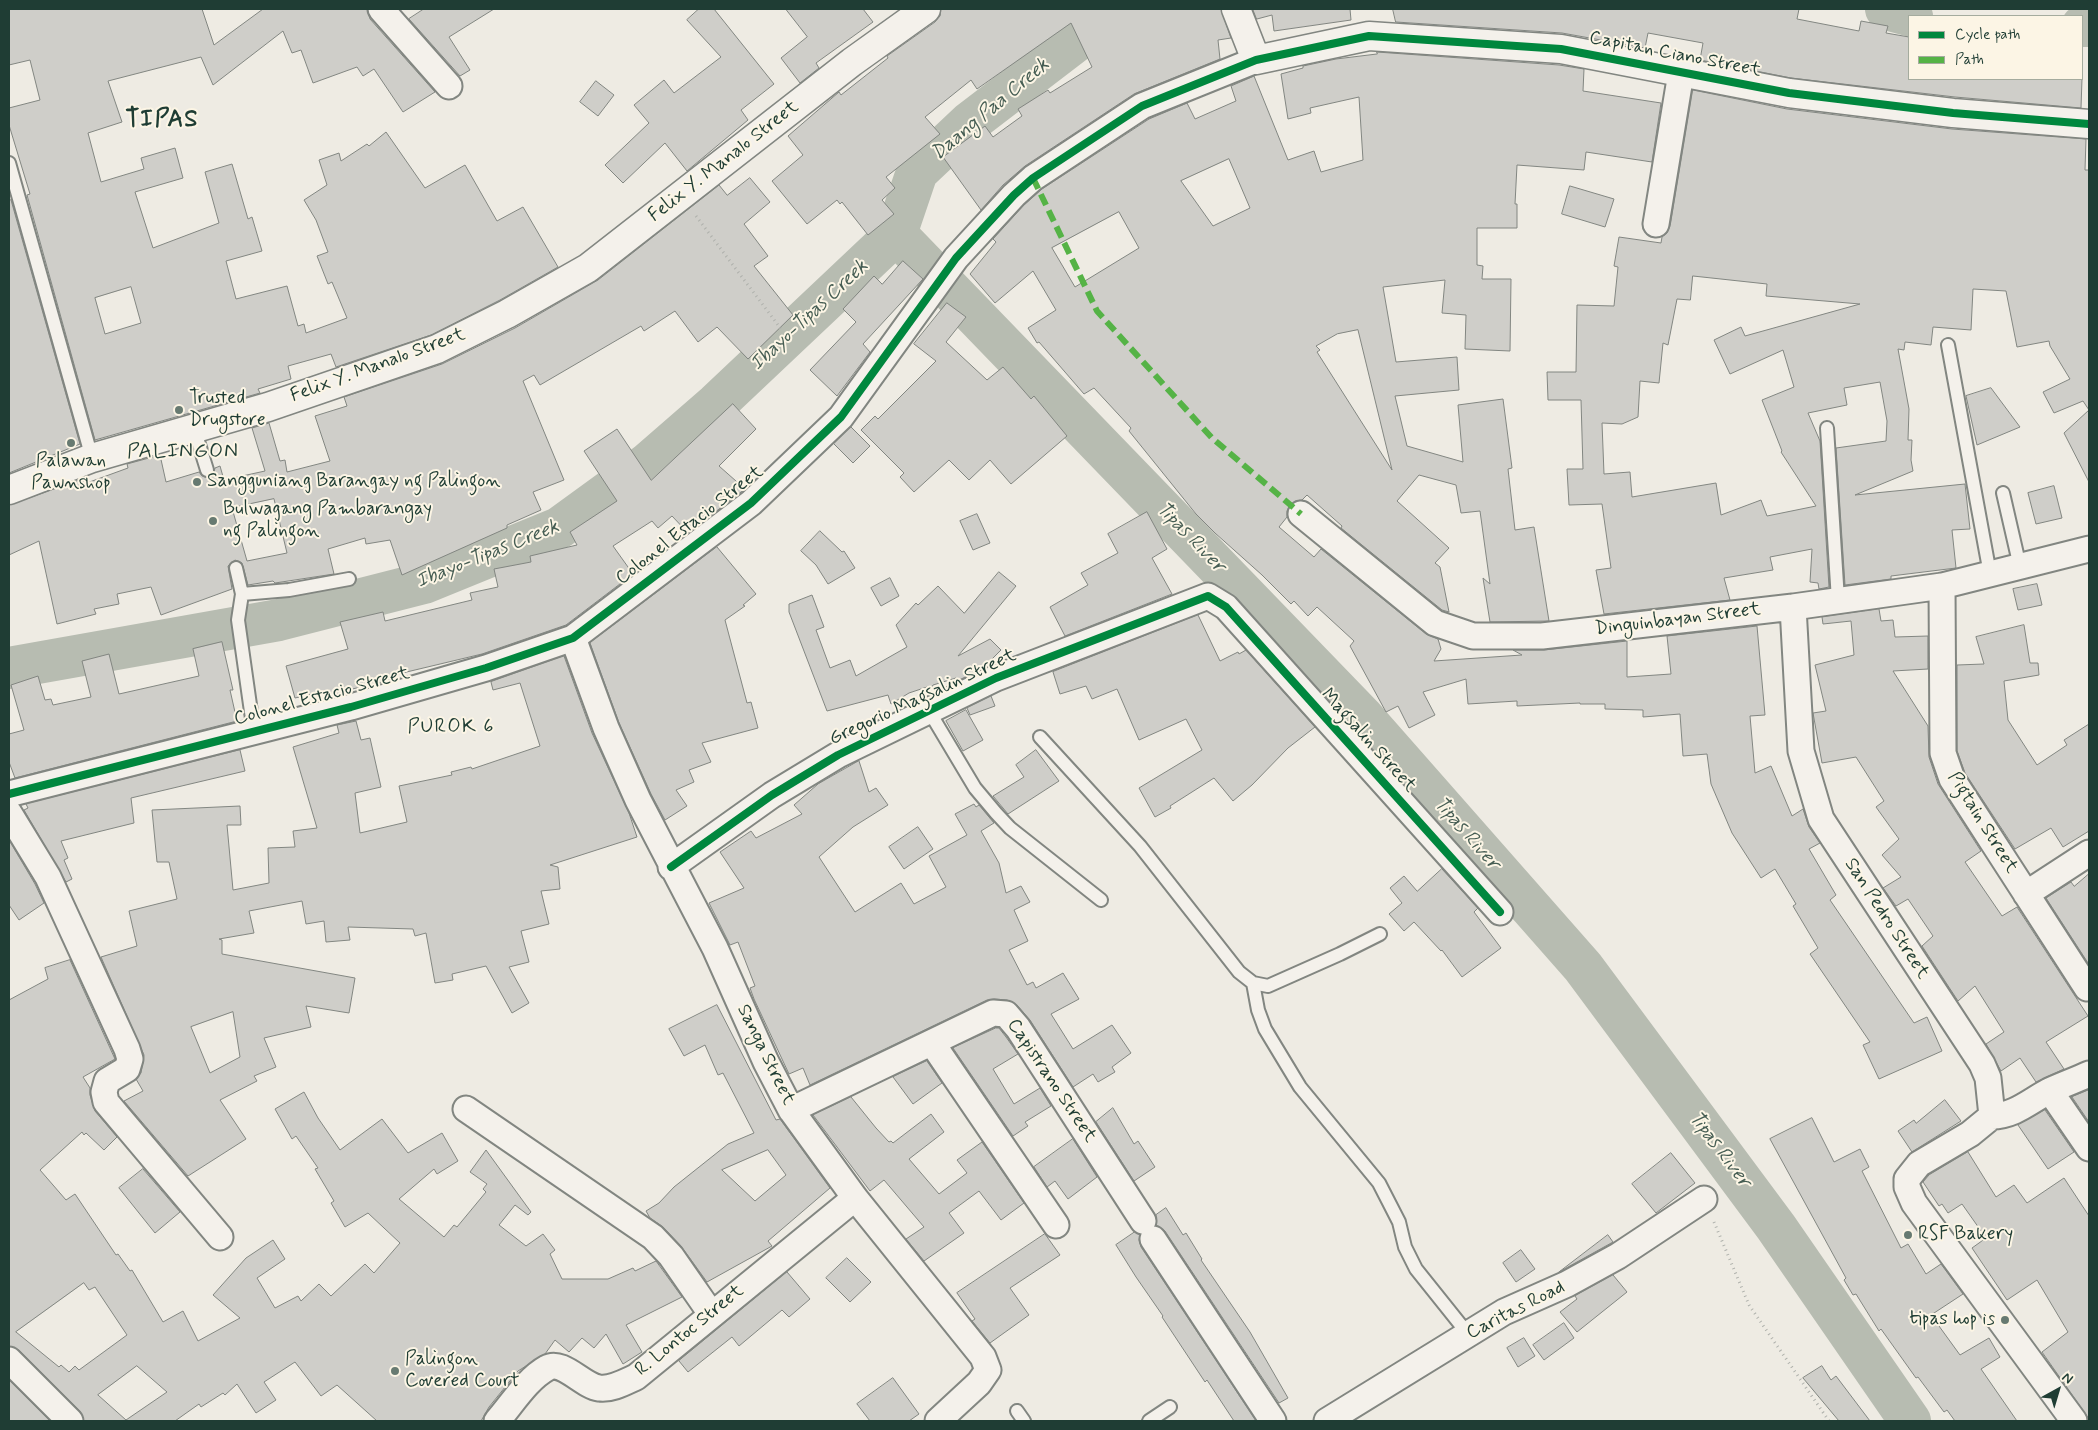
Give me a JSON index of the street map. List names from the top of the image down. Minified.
{"streets":{"main road":["Capitan Ciano Street","Felix Y. Manalo Street"],"street":["Colonel Estacio Street","Dinguinbayan Street","Gregorio Magsalin Street","Magsalin Street","Pigtain Street","San Pedro Street","Sanga Street","Capistrano Street","Caritas Road","R. Lontoc Street"]},"crossings":[["Capitan Ciano Street","Colonel Estacio Street"],["Colonel Estacio Street","Sanga Street"],["Dinguinbayan Street","Pigtain Street"],["Dinguinbayan Street","San Pedro Street"],["Gregorio Magsalin Street","Magsalin Street"],["Gregorio Magsalin Street","Sanga Street"],["Sanga Street","Capistrano Street"],["Sanga Street","R. Lontoc Street"]],"districts":["TIPAS","PALINGON","PUROK 6"],"water":["Daang Paa Creek","Ibayo-Tipas Creek","Tipas River"],"places":["Trusted Drugstore","Palawan Pawnshop","Sangguniang Barangay ng Palingon","Bulwagang Pambarangay ng Palingon","RSF Bakery","tipas hop is","Palingon Covered Court"],"legend":["Cycle path","Path"],"north":"top right"}
